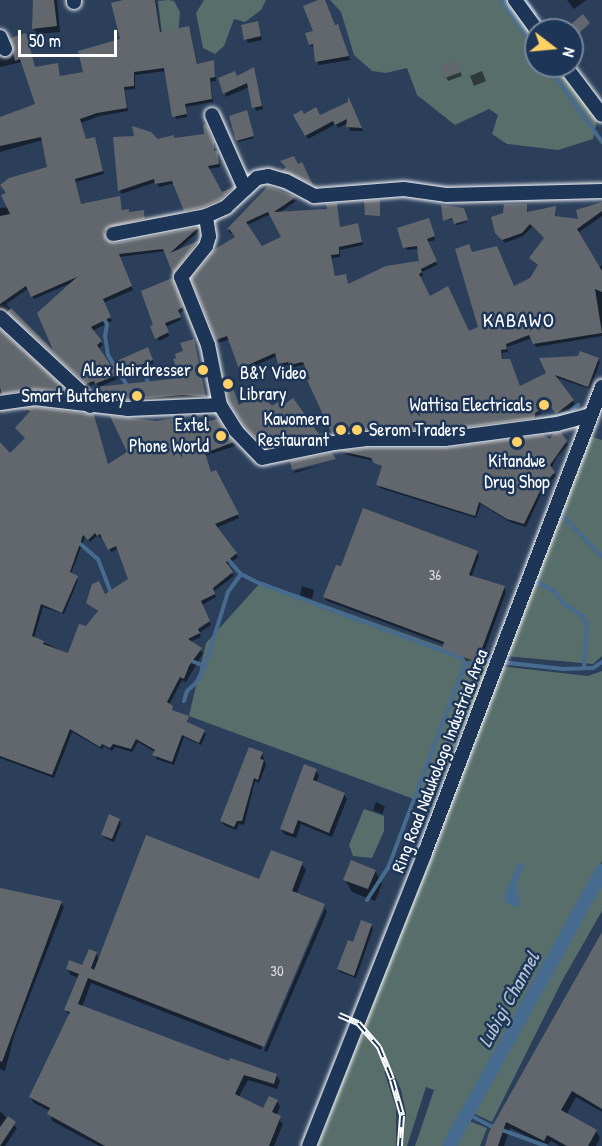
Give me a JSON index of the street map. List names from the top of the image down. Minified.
{"streets":{"street":["Ring Road Nalukologo Industrial Area"]},"districts":["KABAWO"],"water":["Lubigi Channel"],"places":["Alex Hairdresser","B&Y Video Library","Smart Butchery","Wattisa Electricals","Kawomera Restaurant","Serom Traders","Extel Phone World","Kitandwe Drug Shop"],"house_numbers":["36","30"],"scale_bar":"50 m","north":"right"}
